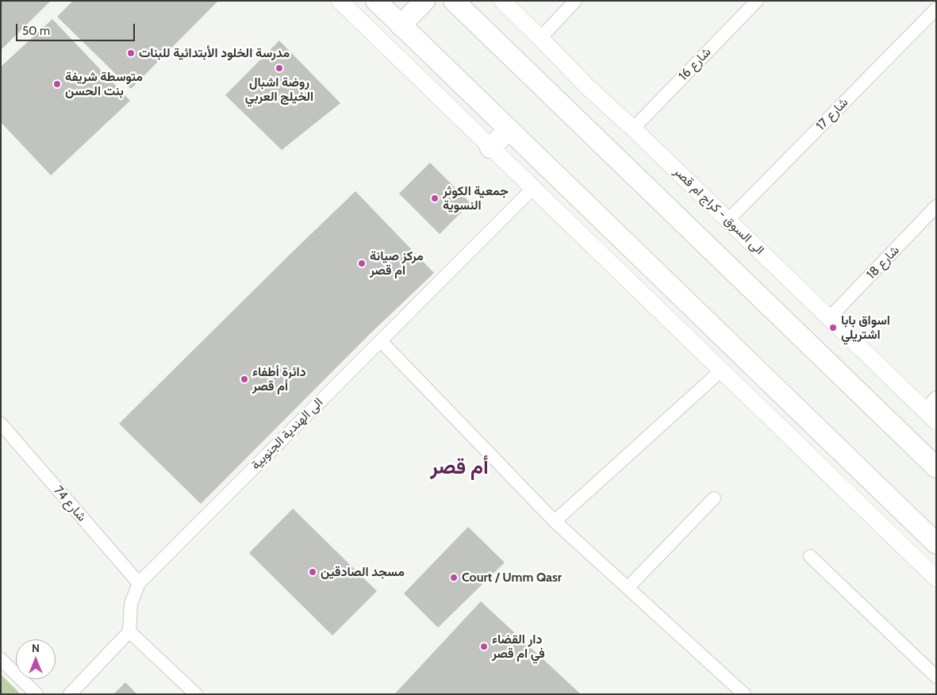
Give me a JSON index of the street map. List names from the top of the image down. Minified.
{"streets":{"street":["شارع 16","شارع 17","الى السوق - كراج ام قصر","شارع 18","الى الهندية الجنوبية","شارع 74"]},"crossings":[["شارع 16","الى السوق - كراج ام قصر"],["شارع 17","الى السوق - كراج ام قصر"],["الى السوق - كراج ام قصر","شارع 18"],["الى الهندية الجنوبية","شارع 74"]],"districts":["أم قصر"],"places":["مدرسة الخلود الأبتدائية للبنات","روضة اشبال الخيلج العربي","متوسطة شريفة بنت الحسن","جمعية الكوثر النسوية","مركز صيانة ام قصر","اسواق بابا اشتريلي","دائرة أطفاء أم قصر","مسجد الصادقين","Court / Umm Qasr","دار القضاء في ام قصر"],"scale_bar":"50 m","north":"top"}
